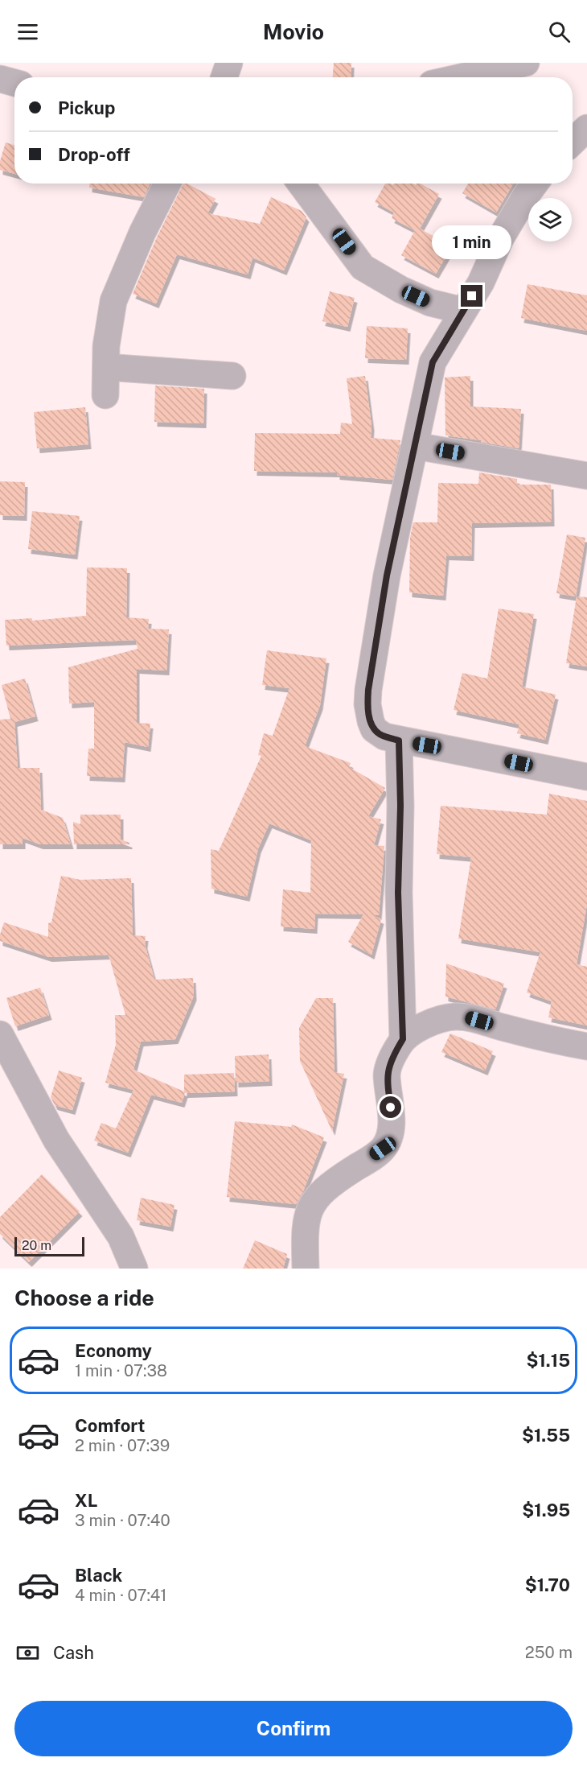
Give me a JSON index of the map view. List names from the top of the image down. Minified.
{"scale_bar":"20 m","page":{"header":"Movio","banner":["Pickup","Drop-off"],"bubble":"1 min","scale":"20 m","heading":"Choose a ride","list":[{"name":"Economy","note":"1 min · 07:38","value":"$1.15"},{"name":"Comfort","note":"2 min · 07:39","value":"$1.55"},{"name":"XL","note":"3 min · 07:40","value":"$1.95"},{"name":"Black","note":"4 min · 07:41","value":"$1.70"}],"pay":["Cash","250 m"],"buttons":"Confirm"}}
